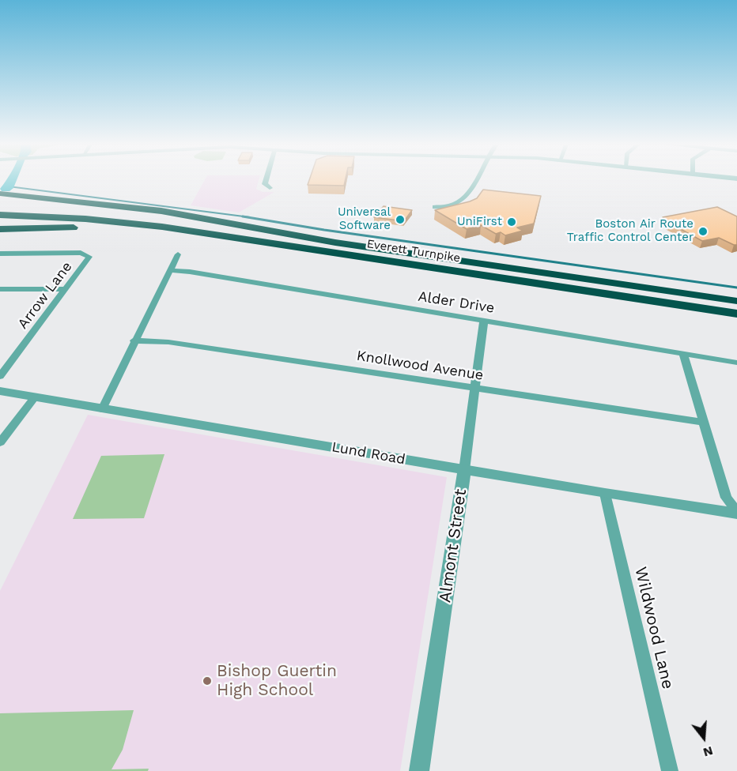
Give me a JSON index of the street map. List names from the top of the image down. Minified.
{"streets":{"highway":["Everett Turnpike"],"street":["Arrow Lane","Alder Drive","Knollwood Avenue","Lund Road","Almont Street","Wildwood Lane"]},"crossings":[["Alder Drive","Almont Street"],["Knollwood Avenue","Almont Street"],["Lund Road","Almont Street"],["Lund Road","Wildwood Lane"]],"places":["Universal Software","UniFirst","Boston Air Route Traffic Control Center","Bishop Guertin High School"],"north":"bottom"}
